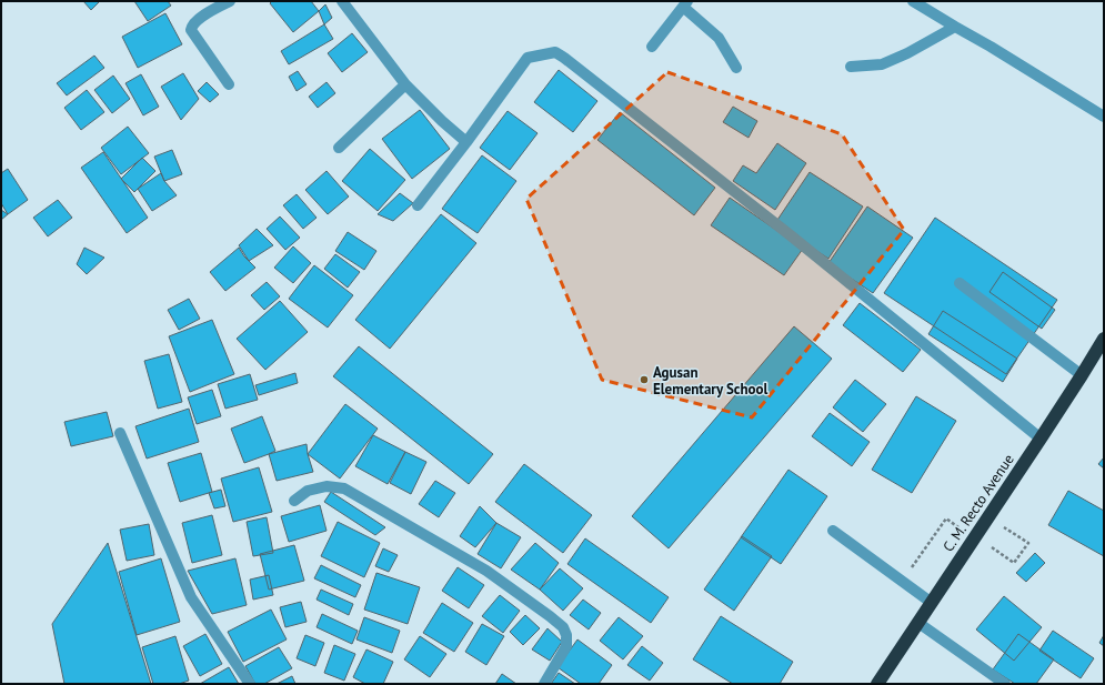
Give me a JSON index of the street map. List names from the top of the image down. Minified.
{"streets":{"highway":["C. M. Recto Avenue"]},"places":["Agusan Elementary School"]}
